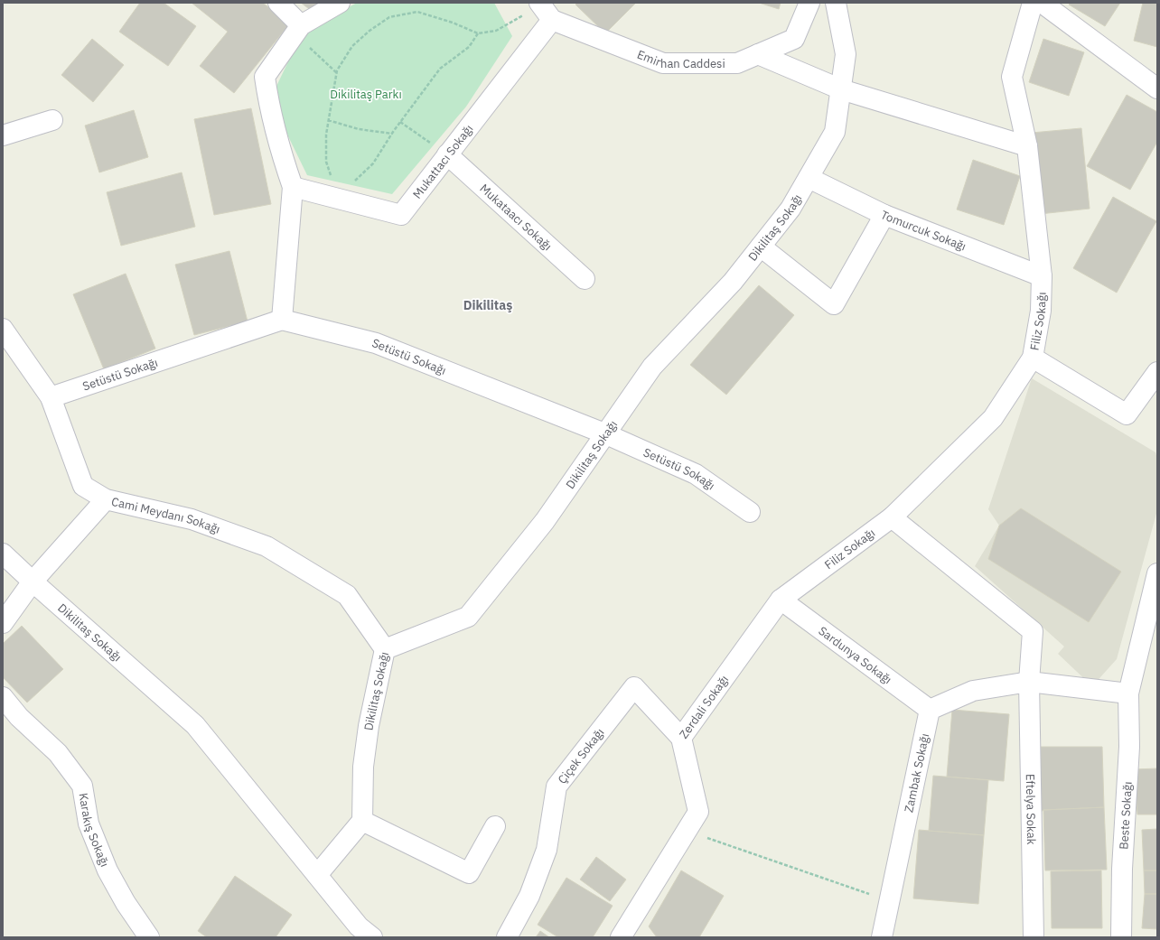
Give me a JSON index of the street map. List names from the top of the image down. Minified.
{"streets":{"street":["Emirhan Caddesi","Mukattacı Sokağı","Mukataacı Sokağı","Dikilitaş Sokağı","Tomurcuk Sokağı","Filiz Sokağı","Setüstü Sokağı","Cami Meydanı Sokağı","Sardunya Sokağı","Zerdali Sokağı","Çiçek Sokağı","Zambak Sokağı","Eftelya Sokak","Beste Sokağı","Karakış Sokağı"]},"crossings":[["Emirhan Caddesi","Mukattacı Sokağı"],["Mukattacı Sokağı","Mukataacı Sokağı"],["Dikilitaş Sokağı","Tomurcuk Sokağı"],["Dikilitaş Sokağı","Setüstü Sokağı"],["Dikilitaş Sokağı","Cami Meydanı Sokağı"],["Tomurcuk Sokağı","Filiz Sokağı"],["Filiz Sokağı","Sardunya Sokağı"],["Filiz Sokağı","Zerdali Sokağı"],["Filiz Sokağı","Eftelya Sokak"],["Setüstü Sokağı","Cami Meydanı Sokağı"],["Sardunya Sokağı","Zerdali Sokağı"],["Sardunya Sokağı","Zambak Sokağı"],["Zerdali Sokağı","Çiçek Sokağı"]],"districts":["Dikilitaş"],"parks":["Dikilitaş Parkı"]}
